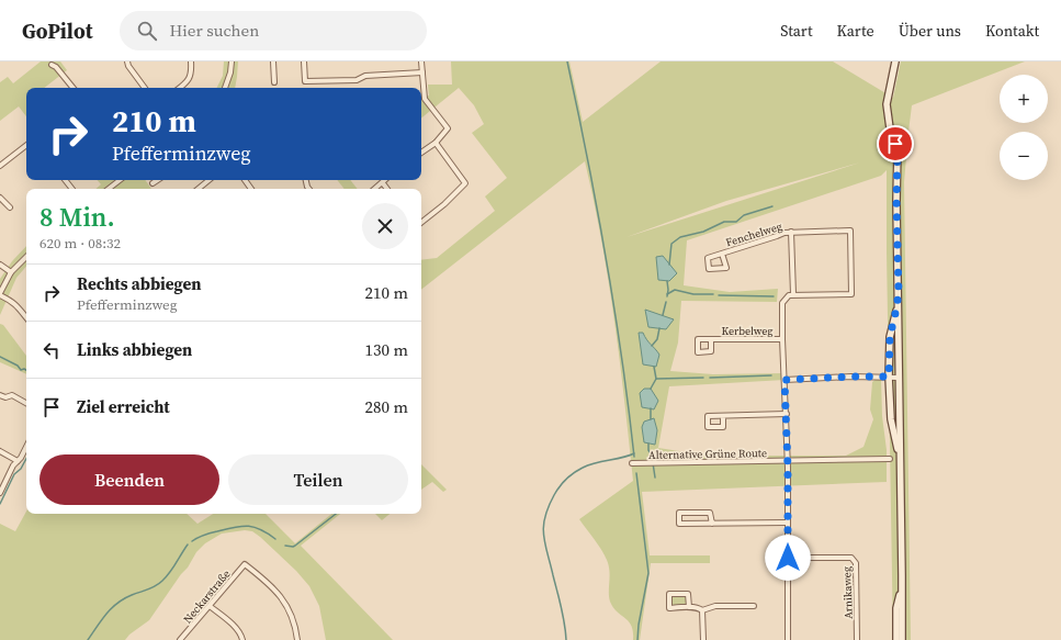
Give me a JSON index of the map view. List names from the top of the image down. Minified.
{"streets":{"street":["Fenchelweg","Kerbelweg","Alternative Grüne Route","Arnikaweg","Neckarstraße"]},"page":{"header":"GoPilot","search":"Hier suchen","nav":["Start","Karte","Über uns","Kontakt"],"map_buttons":["+","−"],"turn":["210 m","Pfefferminzweg"],"heading":["8 Min.","620 m · 08:32"],"list":[{"name":"Rechts abbiegen","note":"Pfefferminzweg","value":"210 m"},{"name":"Links abbiegen","value":"130 m"},{"name":"Ziel erreicht","value":"280 m"}],"buttons":["Beenden","Teilen"]}}
